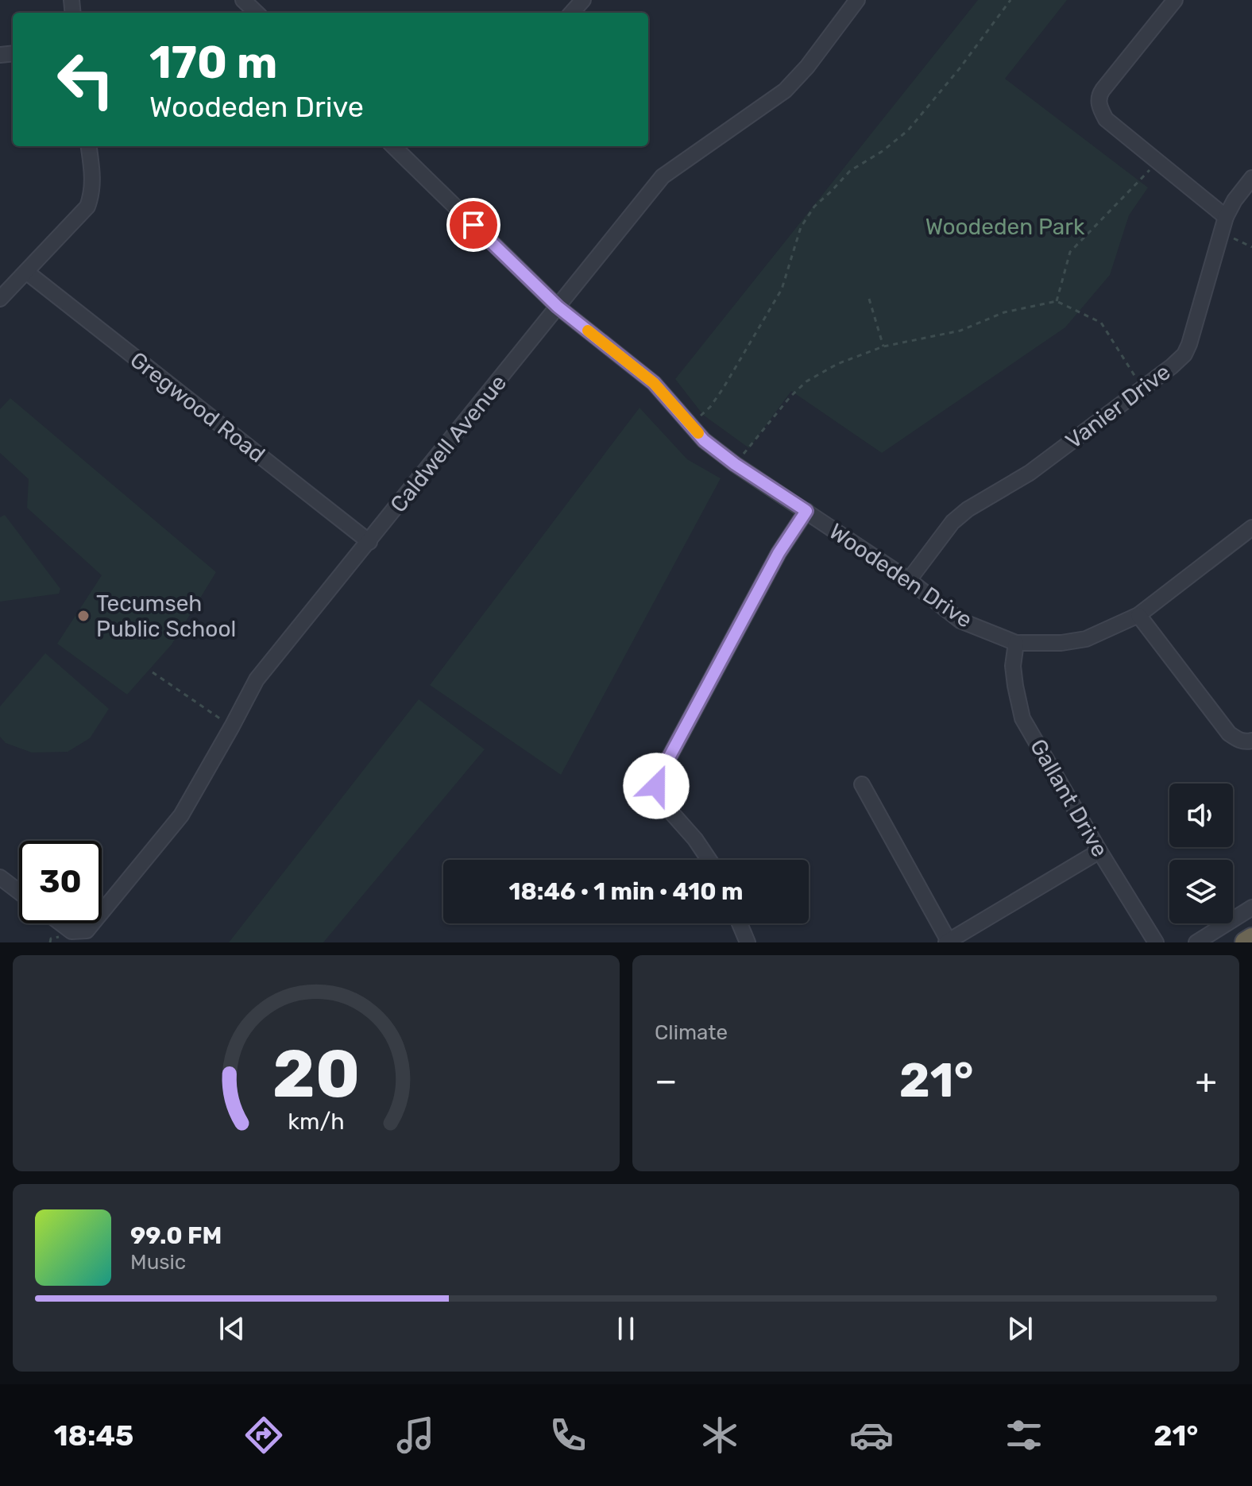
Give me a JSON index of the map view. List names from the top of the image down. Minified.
{"streets":{"street":["Vanier Drive","Gregwood Road","Caldwell Avenue","Woodeden Drive","Gallant Drive"]},"crossings":[["Vanier Drive","Woodeden Drive"],["Gregwood Road","Caldwell Avenue"],["Caldwell Avenue","Woodeden Drive"],["Woodeden Drive","Gallant Drive"]],"parks":["Woodeden Park"],"places":["Tecumseh Public School"],"page":{"turn":["170 m","Woodeden Drive"],"limit":"30","trip":"18:46 · 1 min · 410 m","tile":"Climate","heat":["−","21°","+"],"song":["99.0 FM","Music"],"tabs":["18:45","21°"],"gauge":["20","km/h"]}}
